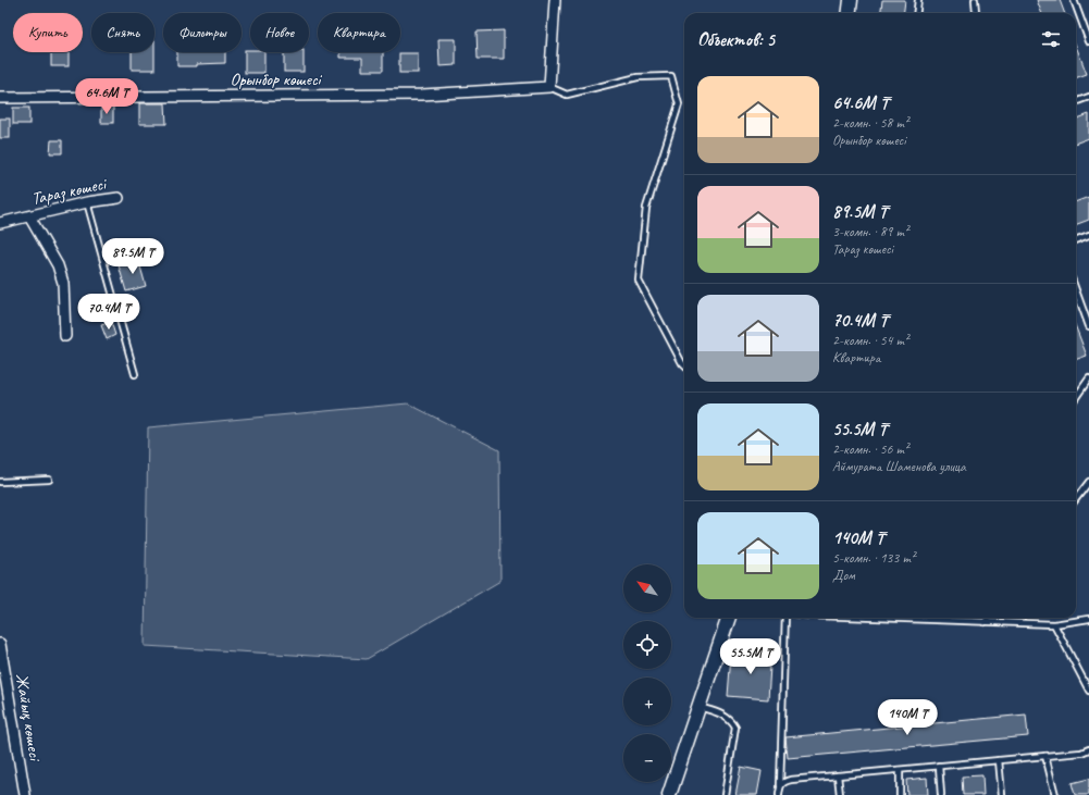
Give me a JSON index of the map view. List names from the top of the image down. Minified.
{"streets":{"street":["Орынбор көшесі","Тараз көшесі","Жайық көшесі"]},"north":"top left","page":{"chip":["Купить","Снять","Фильтры","Новое","Квартира"],"heading":"Объектов: 5","list":[{"name":"64.6M ₸","note":"2-комн. · 58 m² · Орынбор көшесі"},{"name":"89.5M ₸","note":"3-комн. · 89 m² · Тараз көшесі"},{"name":"70.4M ₸","note":"2-комн. · 54 m² · Квартира"},{"name":"55.5M ₸","note":"2-комн. · 56 m² · Аймурата Шаменова улица"},{"name":"140M ₸","note":"5-комн. · 133 m² · Дом"}],"price":["64.6M ₸","89.5M ₸","70.4M ₸","55.5M ₸","140M ₸"],"map_buttons":["+","−"]}}
